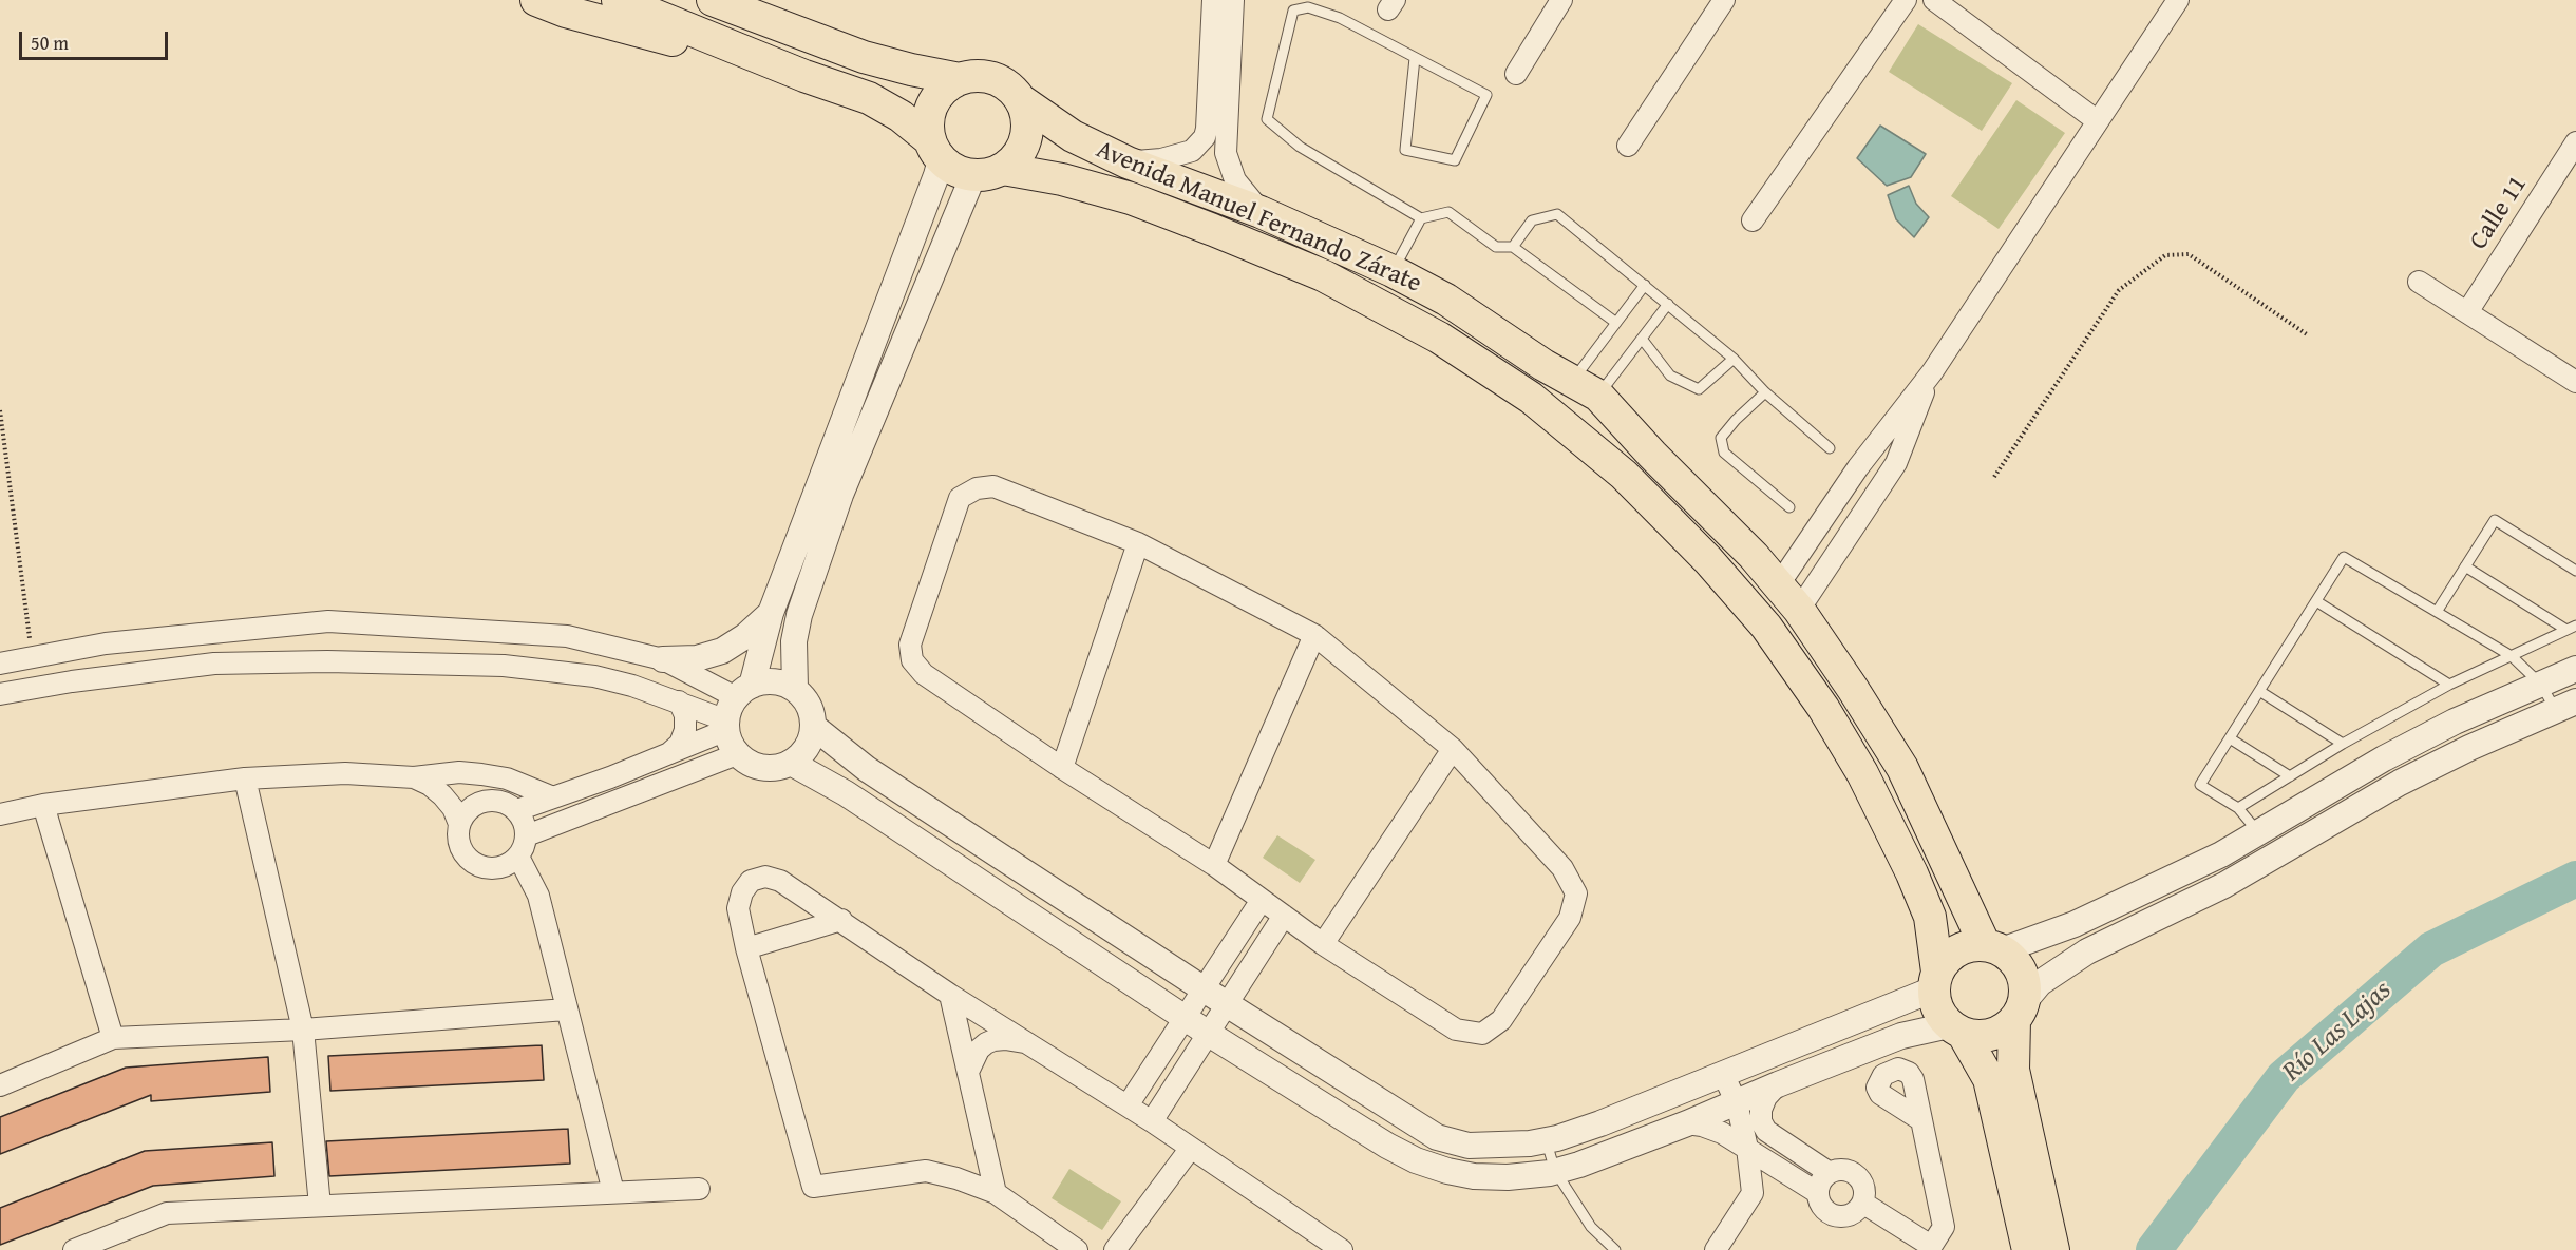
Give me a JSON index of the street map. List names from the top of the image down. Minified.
{"streets":{"main road":["Avenida Manuel Fernando Zárate"],"street":["Calle 11"]},"water":["Río Las Lajas"],"scale_bar":"50 m"}
